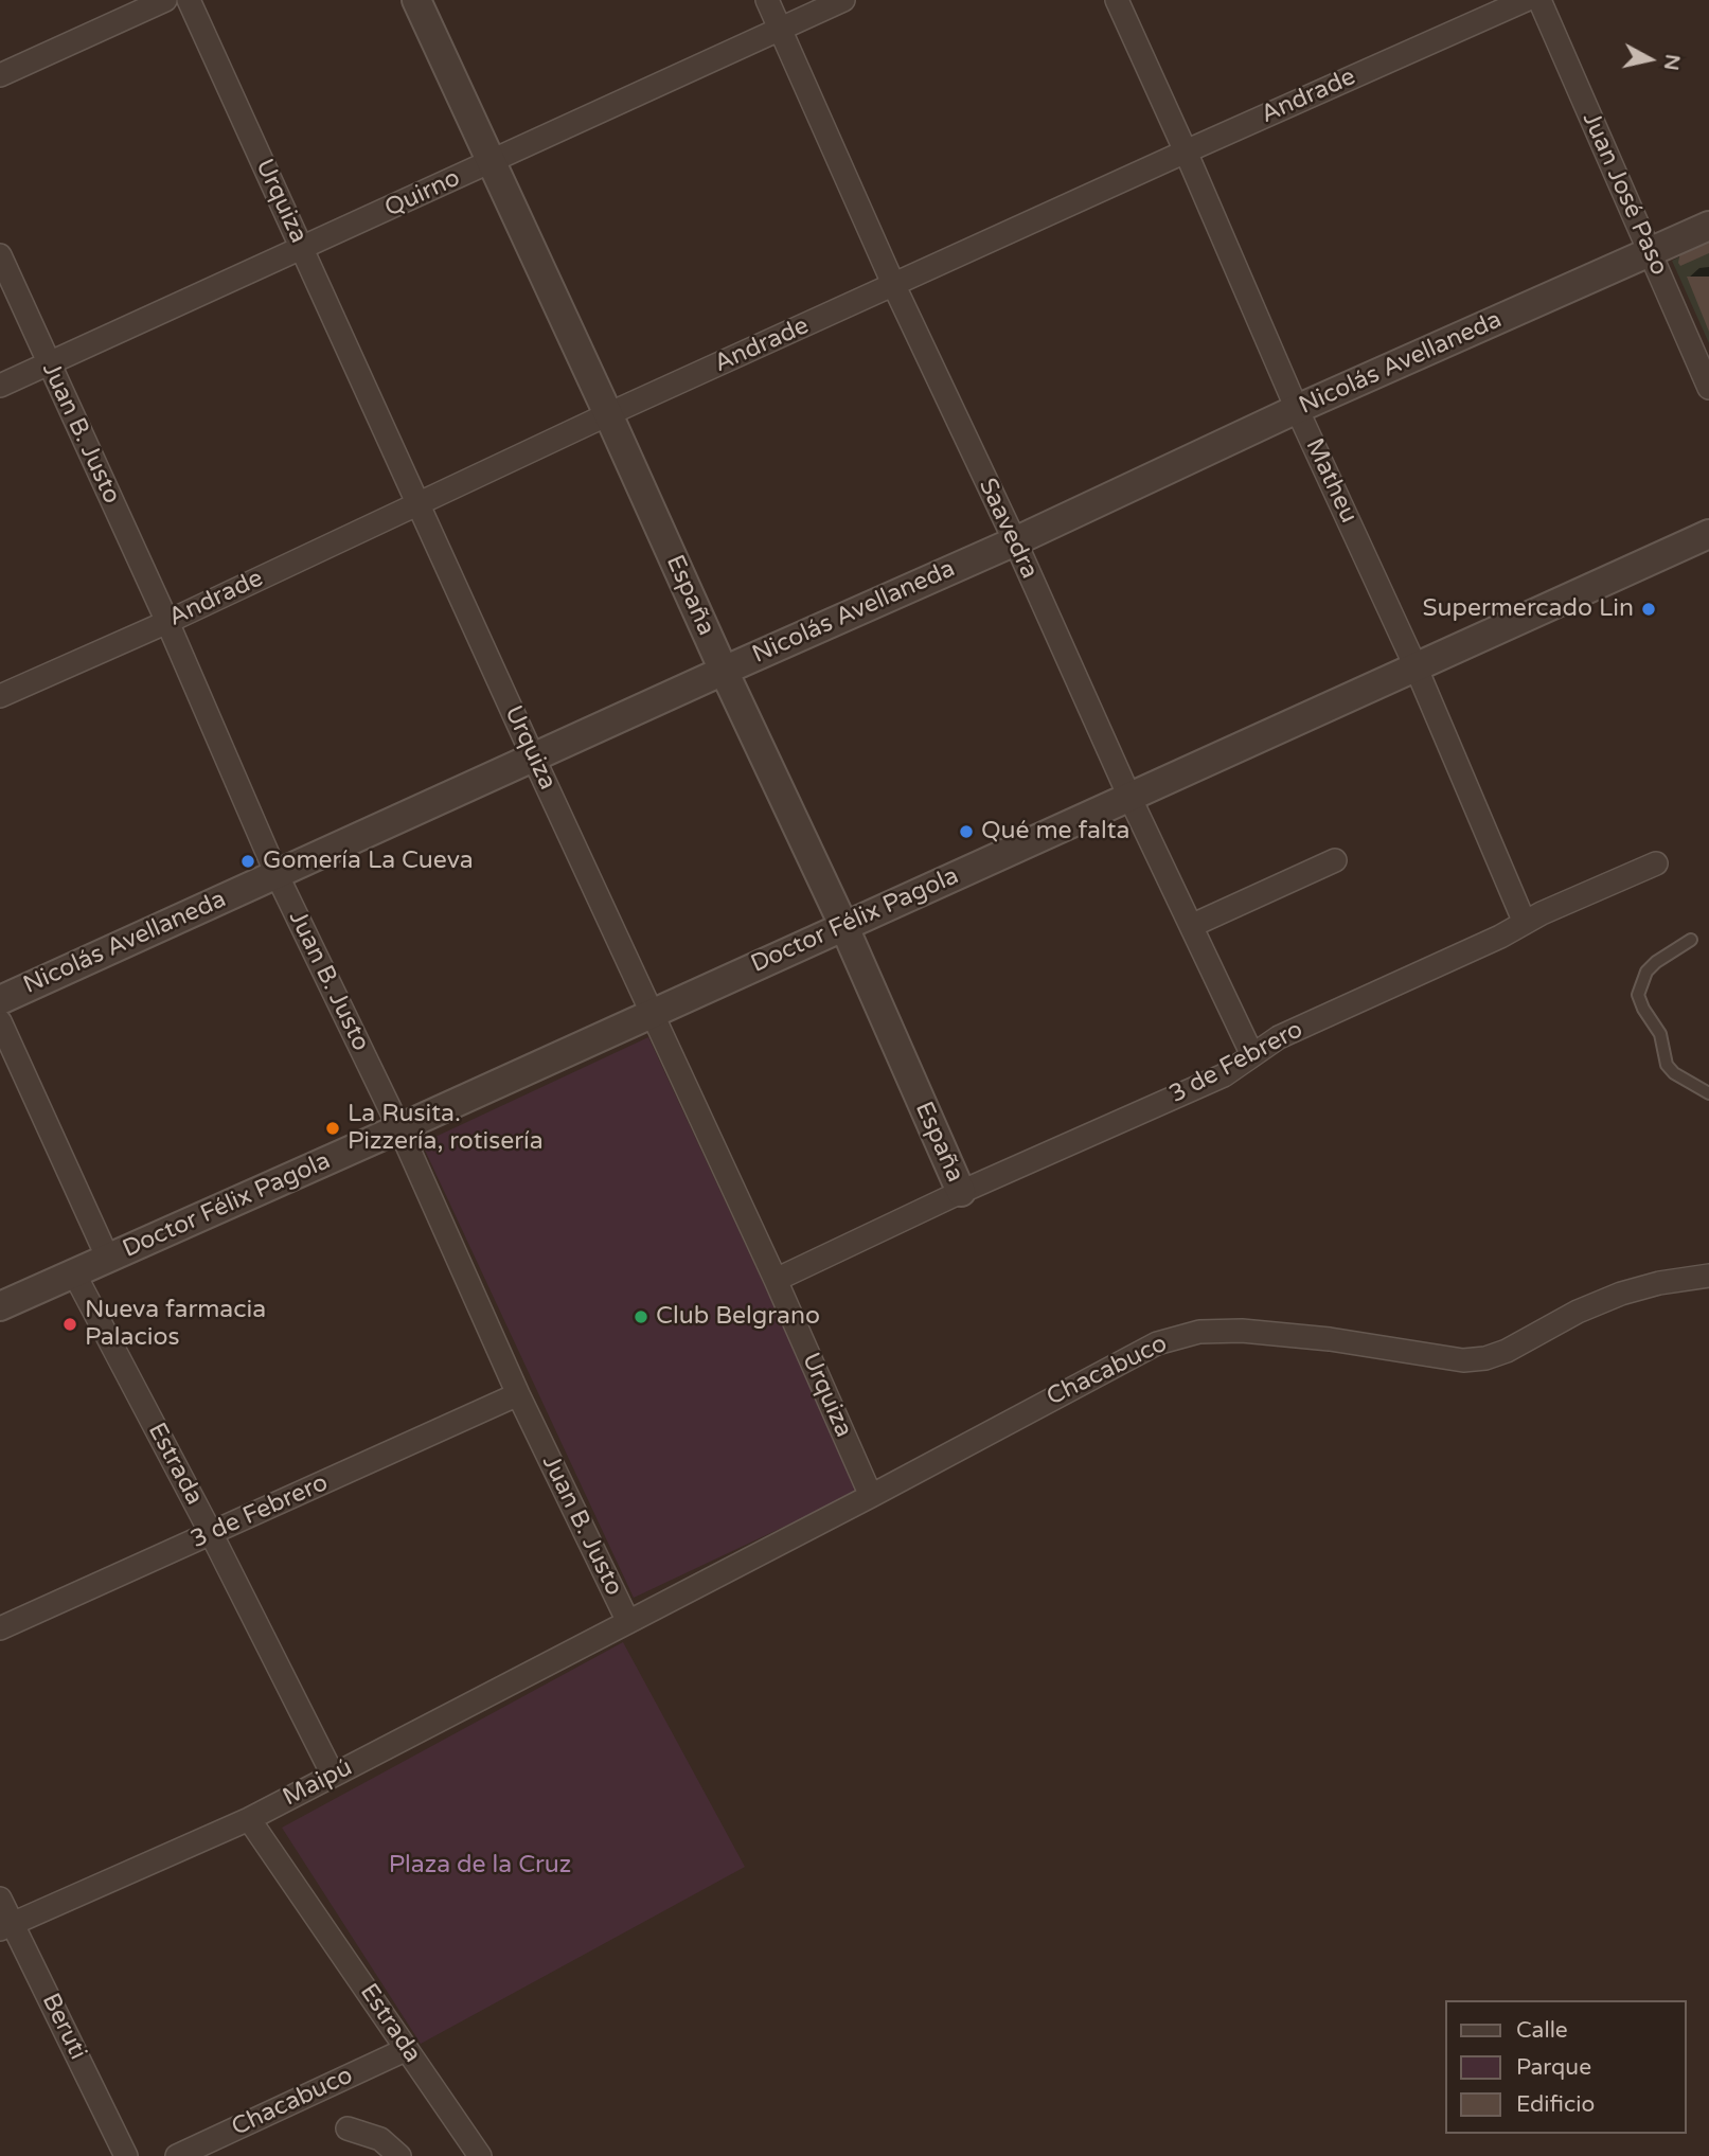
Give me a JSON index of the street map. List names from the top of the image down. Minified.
{"streets":{"street":["Andrade","Quirno","Juan José Paso","Urquiza","Nicolás Avellaneda","Juan B. Justo","Matheu","Saavedra","España","Doctor Félix Pagola","3 de Febrero","Chacabuco","Estrada","Maipú","Beruti"]},"crossings":[["Andrade","Urquiza"],["Andrade","Juan B. Justo"],["Andrade","Matheu"],["Andrade","Saavedra"],["Andrade","España"],["Quirno","Urquiza"],["Quirno","Juan B. Justo"],["Quirno","Saavedra"],["Quirno","España"],["Juan José Paso","Nicolás Avellaneda"],["Urquiza","Nicolás Avellaneda"],["Urquiza","Doctor Félix Pagola"],["Urquiza","3 de Febrero"],["Urquiza","Chacabuco"],["Nicolás Avellaneda","Juan B. Justo"],["Nicolás Avellaneda","Matheu"],["Nicolás Avellaneda","Saavedra"],["Nicolás Avellaneda","España"],["Juan B. Justo","Doctor Félix Pagola"],["Juan B. Justo","3 de Febrero"],["Juan B. Justo","Chacabuco"],["Juan B. Justo","Maipú"],["Matheu","Doctor Félix Pagola"],["Matheu","3 de Febrero"],["Saavedra","Doctor Félix Pagola"],["Saavedra","3 de Febrero"],["España","Doctor Félix Pagola"],["España","3 de Febrero"],["Doctor Félix Pagola","Estrada"],["3 de Febrero","Estrada"],["Chacabuco","Estrada"],["Chacabuco","Maipú"],["Estrada","Maipú"],["Maipú","Beruti"]],"parks":["Plaza de la Cruz"],"places":["Supermercado Lin","Qué me falta","Gomería La Cueva","La Rusita. Pizzería, rotisería","Club Belgrano","Nueva farmacia Palacios"],"legend":["Calle","Parque","Edificio"],"north":"right"}
